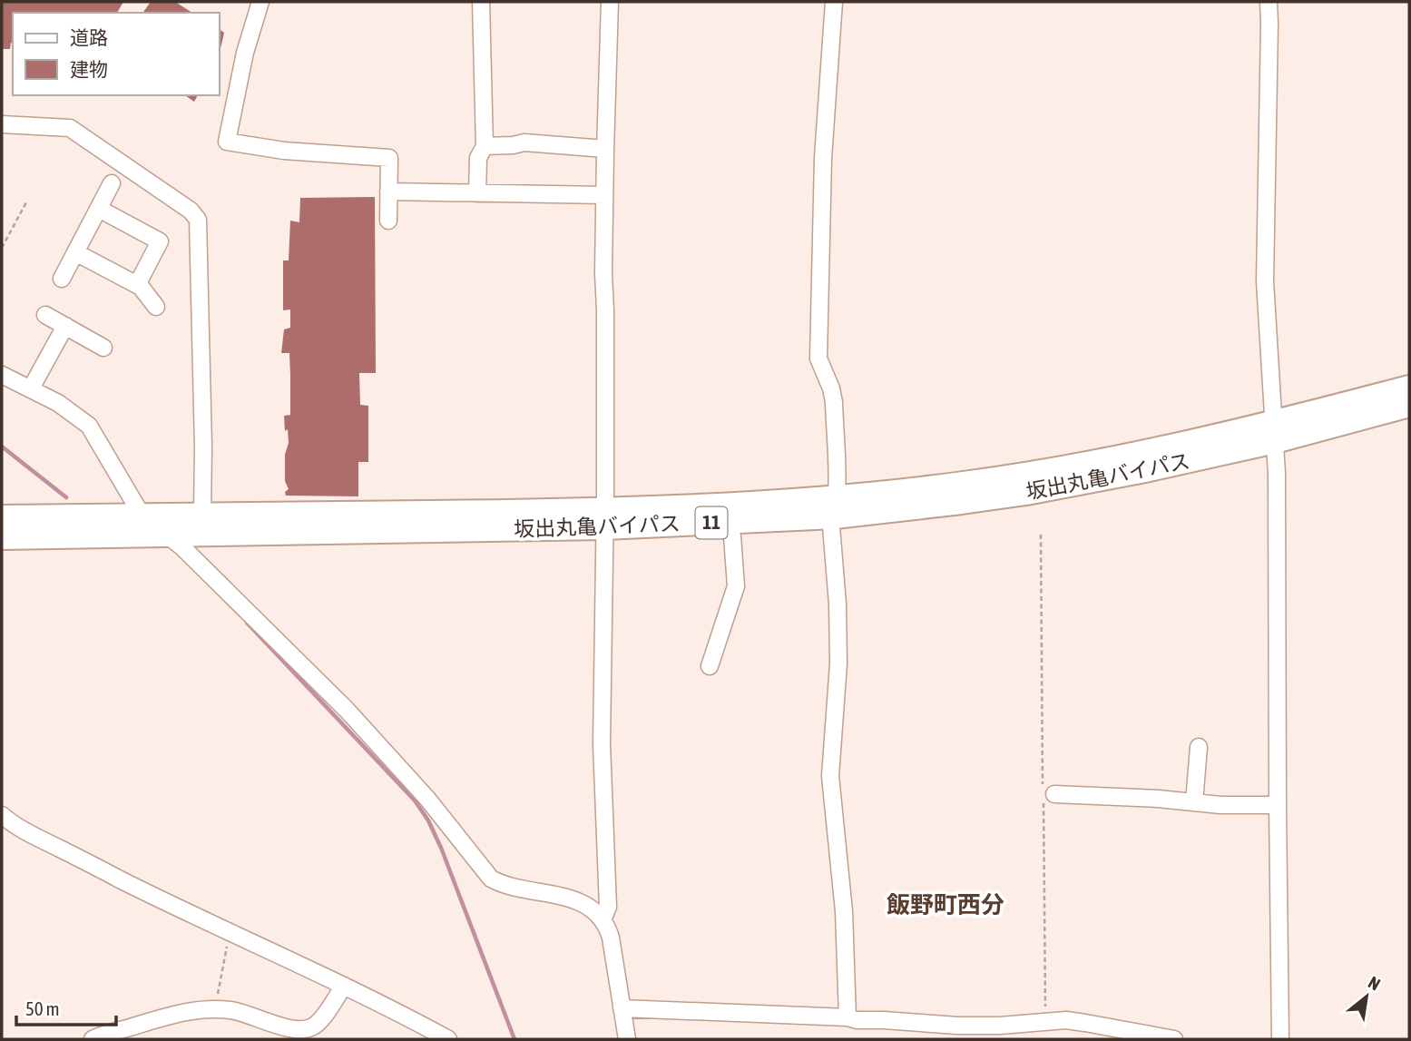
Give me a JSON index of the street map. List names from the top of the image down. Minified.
{"streets":{"highway":["坂出丸亀バイパス","11"]},"districts":["飯野町西分"],"legend":["道路","建物"],"scale_bar":"50 m","north":"top right"}
